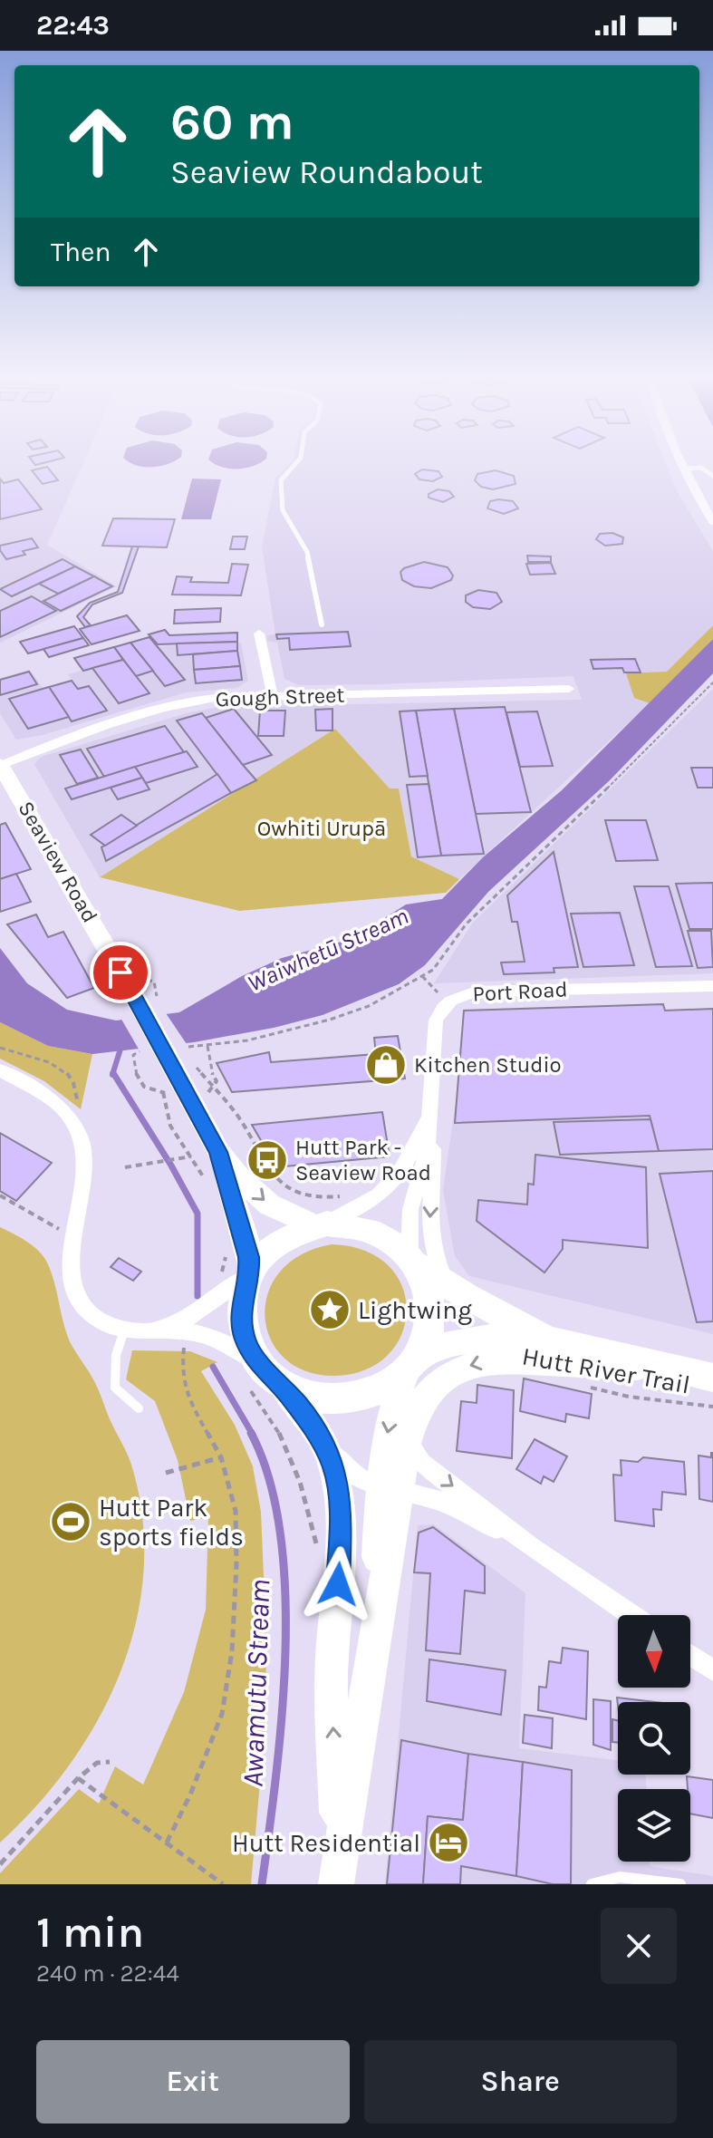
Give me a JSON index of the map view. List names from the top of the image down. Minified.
{"streets":{"main road":["Seaview Road"],"street":["Gough Street","Port Road"],"path":["Hutt River Trail"]},"crossings":[["Gough Street","Seaview Road"],["Seaview Road","Port Road"]],"water":["Waiwhetū Stream","Awamutu Stream"],"parks":["Owhiti Urupā"],"places":{"shop":["Kitchen Studio"],"bus stop":["Hutt Park - Seaview Road"],"place":["Lightwing"],"sports":["Hutt Park sports fields"],"hotel":["Hutt Residential"]},"north":"bottom","page":{"status":"22:43","turn":["60 m","Seaview Roundabout"],"then":"Then","heading":["1 min","240 m · 22:44"],"buttons":["Exit","Share"]}}
